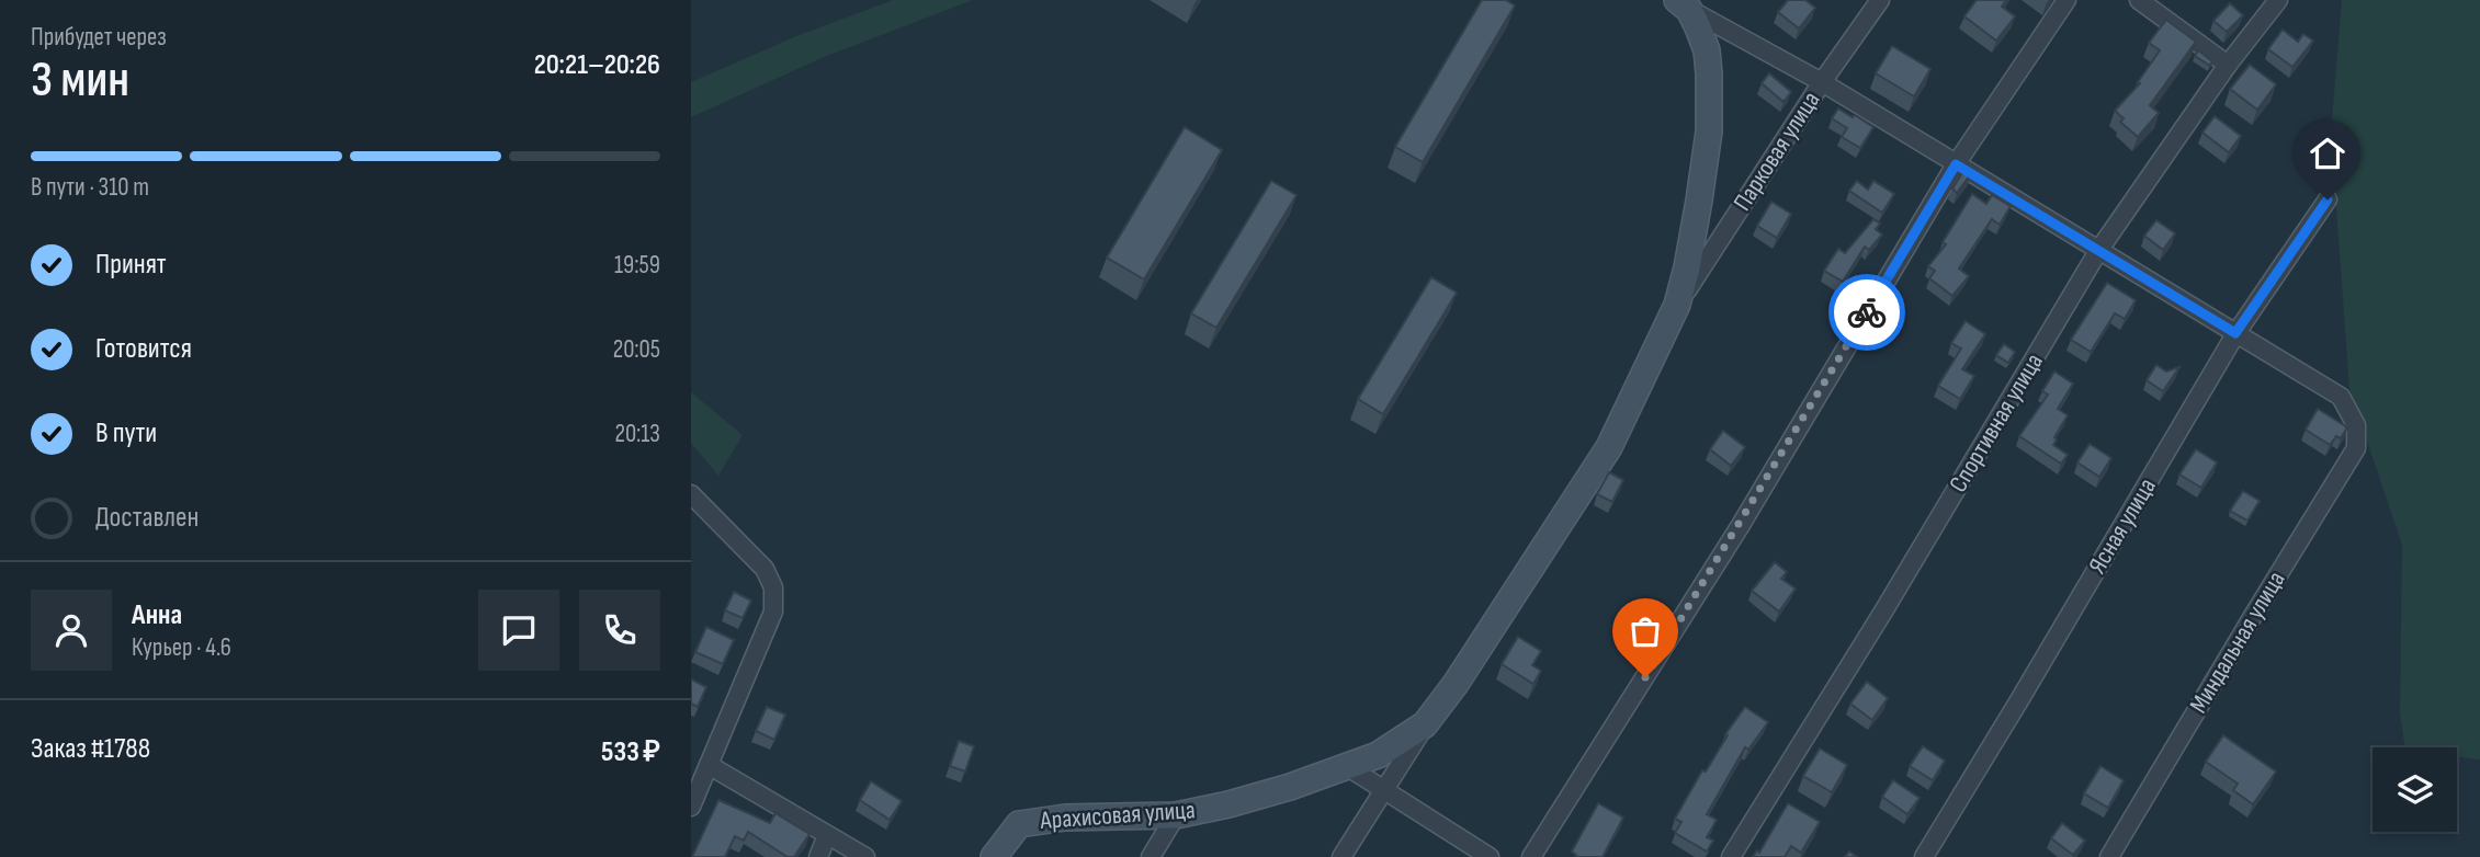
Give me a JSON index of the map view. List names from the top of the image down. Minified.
{"streets":{"street":["Парковая улица","Спортивная улица","Ясная улица","Миндальная улица","Арахисовая улица"]},"crossings":[["Ясная улица","Миндальная улица"]],"page":{"heading":["3 мин","Прибудет через","20:21–20:26"],"panel":["Анна","Курьер · 4.6","Заказ #1788","533 ₽"],"bar":"В пути · 310 m","list":[["Принят","19:59"],["Готовится","20:05"],["В пути","20:13"],"Доставлен"]}}
